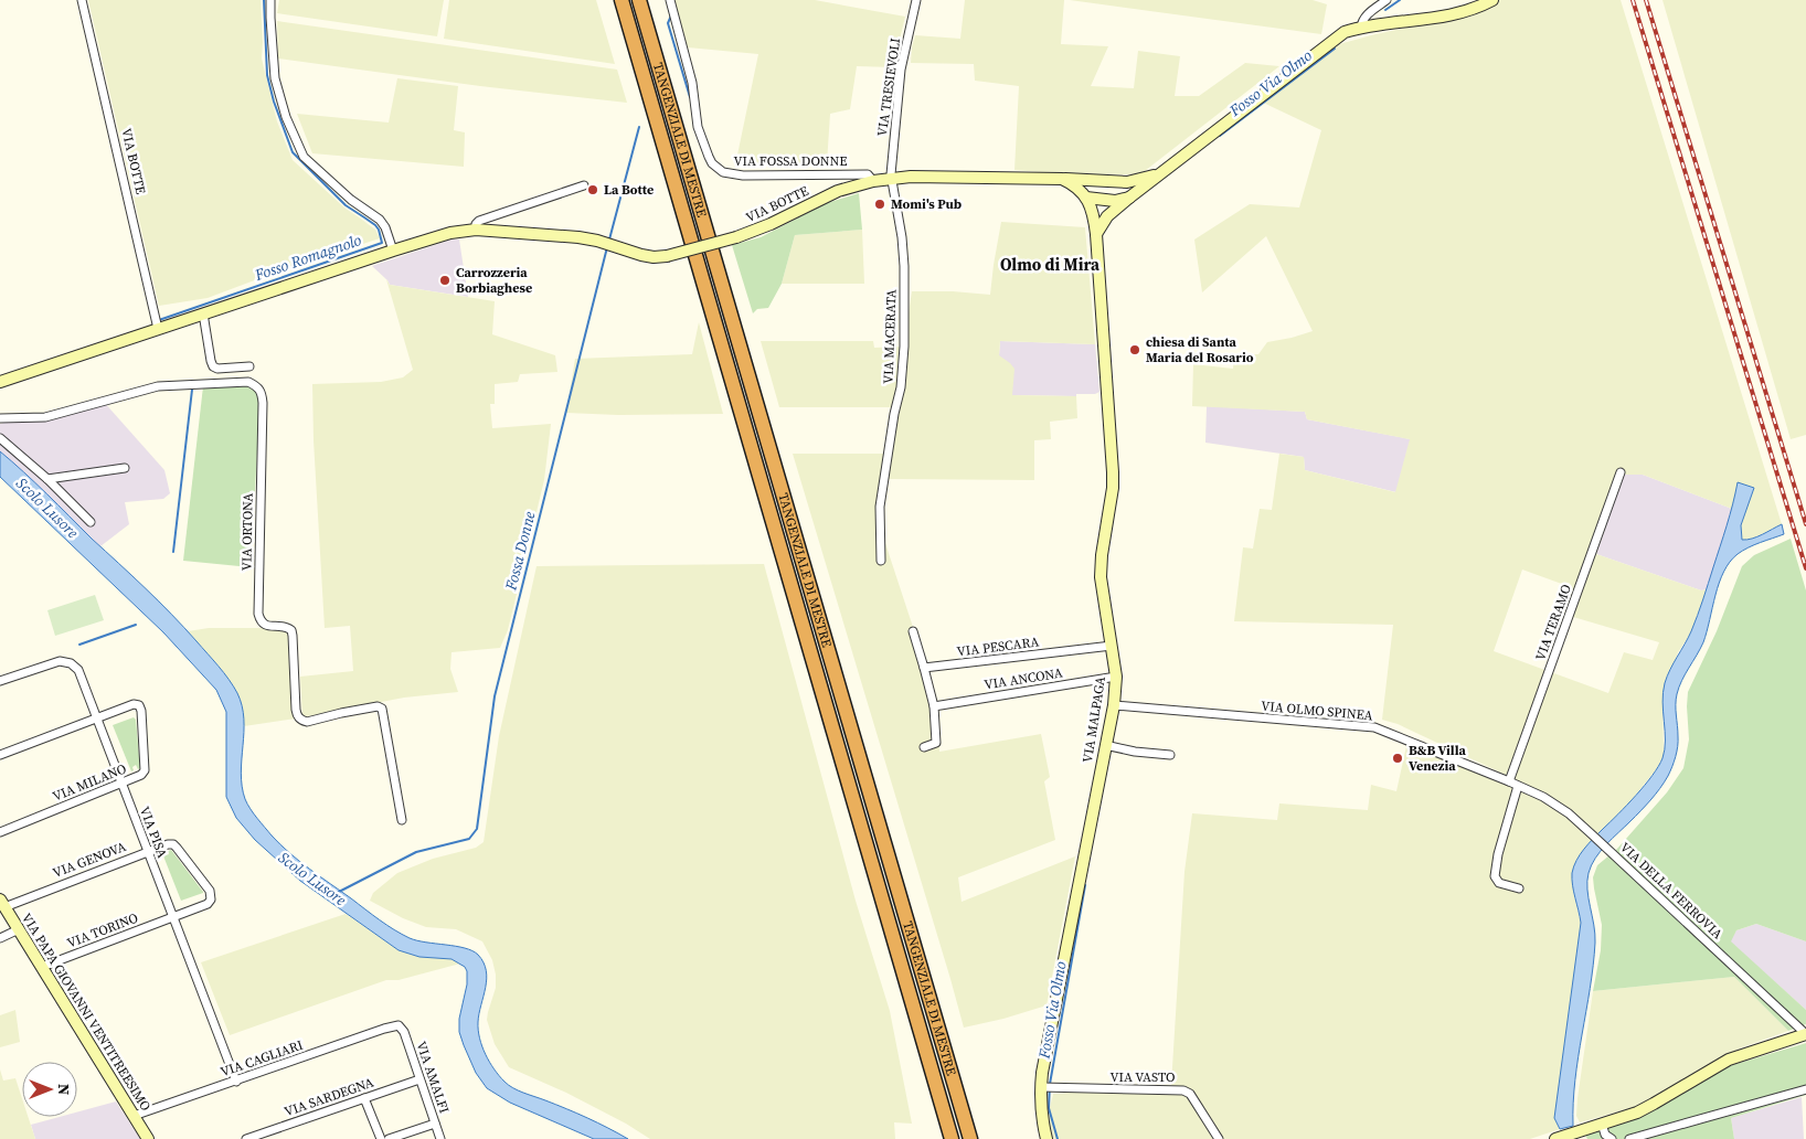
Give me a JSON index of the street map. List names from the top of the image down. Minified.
{"streets":{"highway":["TANGENZIALE DI MESTRE"],"street":["VIA TRESIEVOLI","VIA BOTTE","VIA FOSSA DONNE","VIA MACERATA","VIA ORTONA","VIA TERAMO","VIA PESCARA","VIA ANCONA","VIA OLMO SPINEA","VIA MALPAGA","VIA MILANO","VIA PISA","VIA GENOVA","VIA DELLA FERROVIA","VIA TORINO","VIA PAPA GIOVANNI VENTITREESIMO","VIA CAGLIARI","VIA AMALFI","VIA VASTO","VIA SARDEGNA"]},"crossings":[["VIA TRESIEVOLI","VIA BOTTE"],["VIA TRESIEVOLI","VIA MACERATA"],["VIA BOTTE","VIA FOSSA DONNE"],["VIA BOTTE","VIA MACERATA"],["VIA TERAMO","VIA OLMO SPINEA"],["VIA TERAMO","VIA DELLA FERROVIA"],["VIA PESCARA","VIA MALPAGA"],["VIA ANCONA","VIA MALPAGA"],["VIA OLMO SPINEA","VIA MALPAGA"],["VIA OLMO SPINEA","VIA DELLA FERROVIA"],["VIA MALPAGA","VIA VASTO"],["VIA MILANO","VIA PISA"],["VIA PISA","VIA GENOVA"],["VIA PISA","VIA TORINO"],["VIA PISA","VIA CAGLIARI"],["VIA GENOVA","VIA TORINO"],["VIA GENOVA","VIA PAPA GIOVANNI VENTITREESIMO"],["VIA TORINO","VIA PAPA GIOVANNI VENTITREESIMO"],["VIA PAPA GIOVANNI VENTITREESIMO","VIA CAGLIARI"],["VIA CAGLIARI","VIA AMALFI"],["VIA AMALFI","VIA SARDEGNA"]],"districts":["Olmo di Mira"],"water":["Fosso Via Olmo","Fosso Romagnolo","Scolo Lusore","Fossa Donne"],"places":["La Botte","Momi's Pub","Carrozzeria Borbiaghese","chiesa di Santa Maria del Rosario","B&B Villa Venezia"],"north":"right"}
